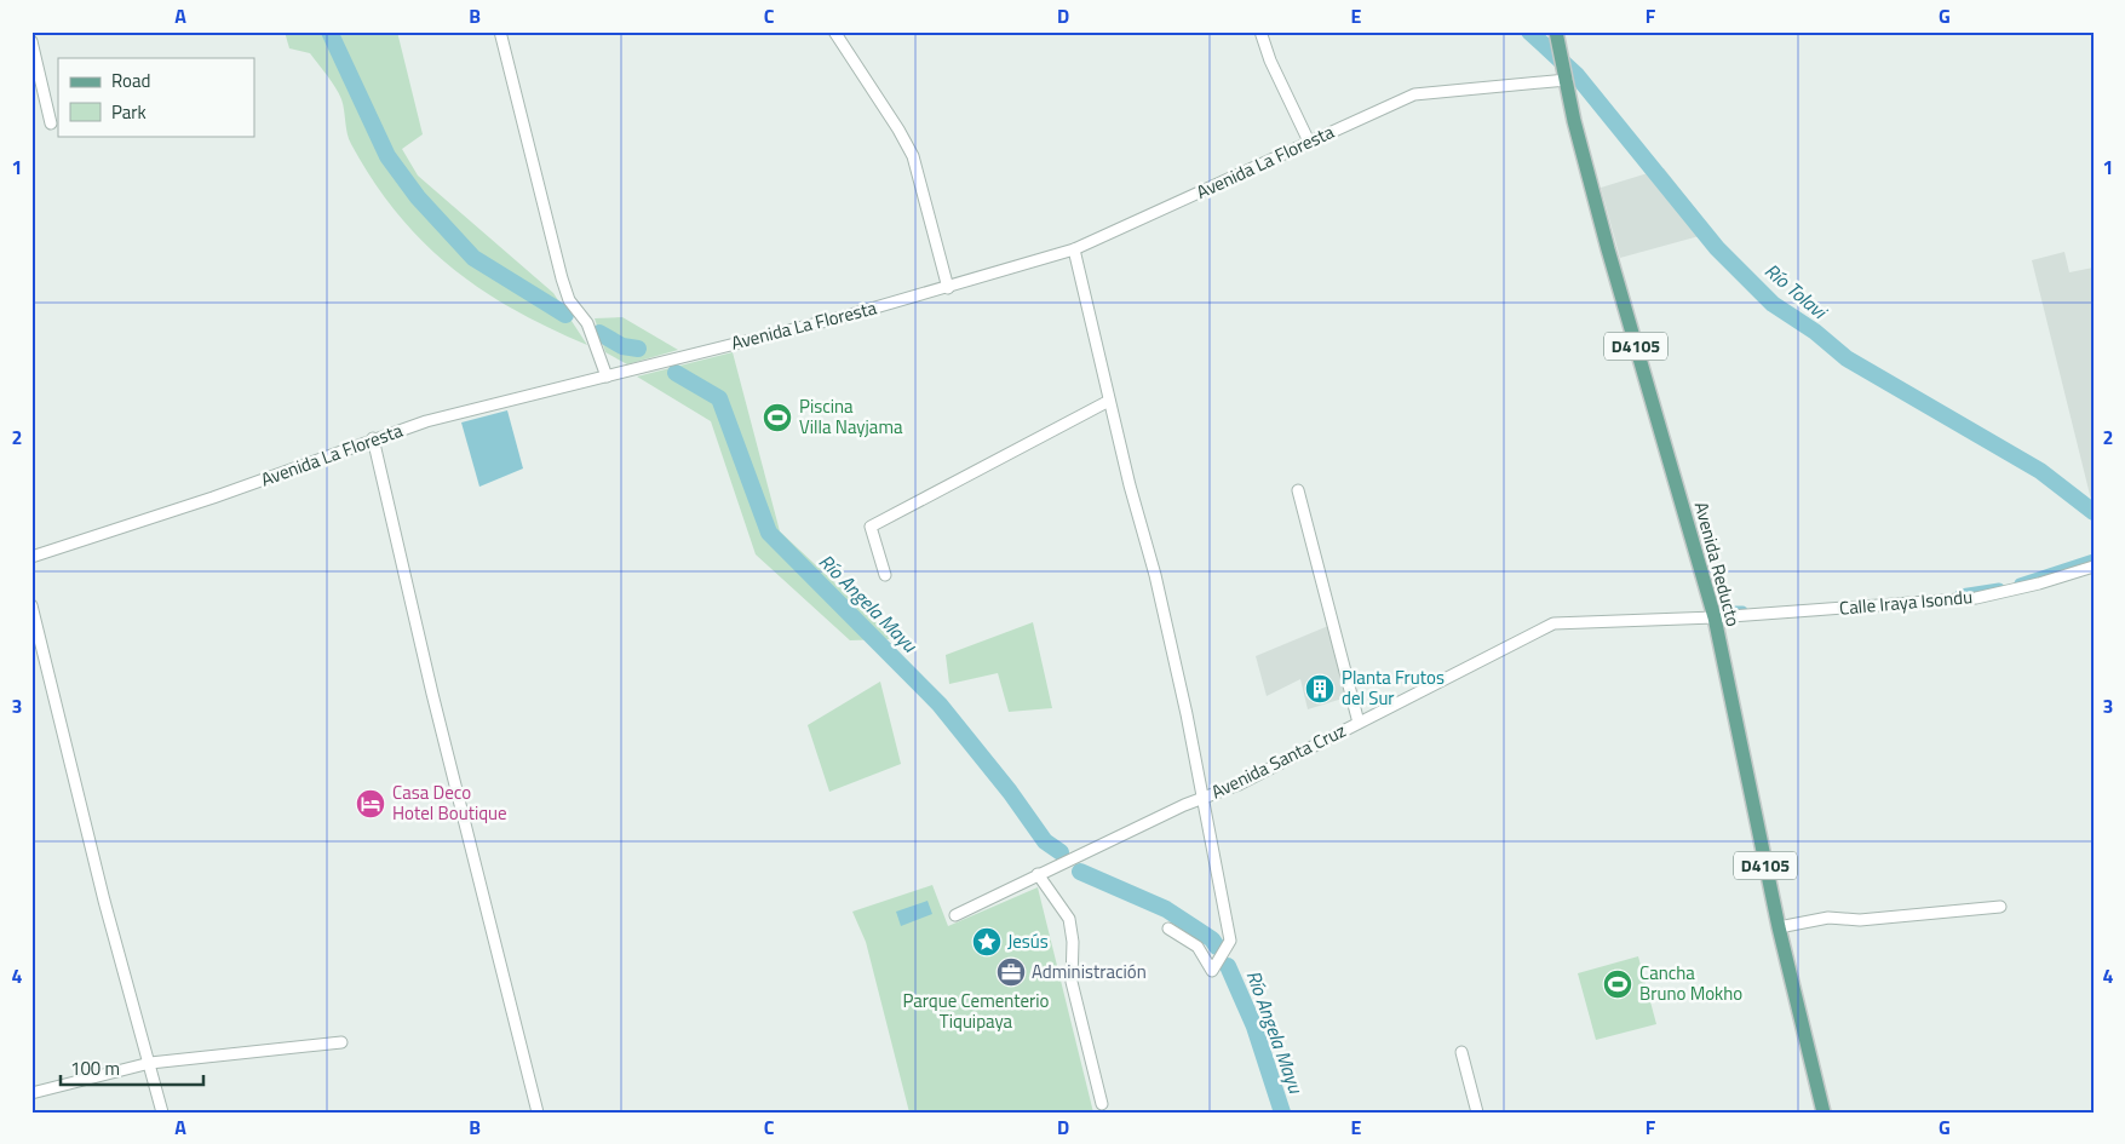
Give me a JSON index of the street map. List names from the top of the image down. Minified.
{"streets":{"main road":["D4105","Avenida Reducto"],"street":["Avenida La Floresta","Calle Iraya Isondu","Avenida Santa Cruz"]},"crossings":[["Avenida La Floresta","Avenida Reducto"],["Avenida Reducto","Calle Iraya Isondu"],["Avenida Reducto","Avenida Santa Cruz"],["Calle Iraya Isondu","Avenida Santa Cruz"]],"water":["Río Tolavi","Río Angela Mayu"],"parks":["Parque Cementerio Tiquipaya"],"places":{"sports":["Piscina Villa Nayjama","Cancha Bruno Mokho"],"building":["Planta Frutos del Sur"],"hotel":["Casa Deco Hotel Boutique"],"place":["Jesús"],"office":["Administración"]},"legend":["Road","Park"],"scale_bar":"100 m","grid":{"columns":["A","B","C","D","E","F","G"],"rows":["1","2","3","4"]}}
